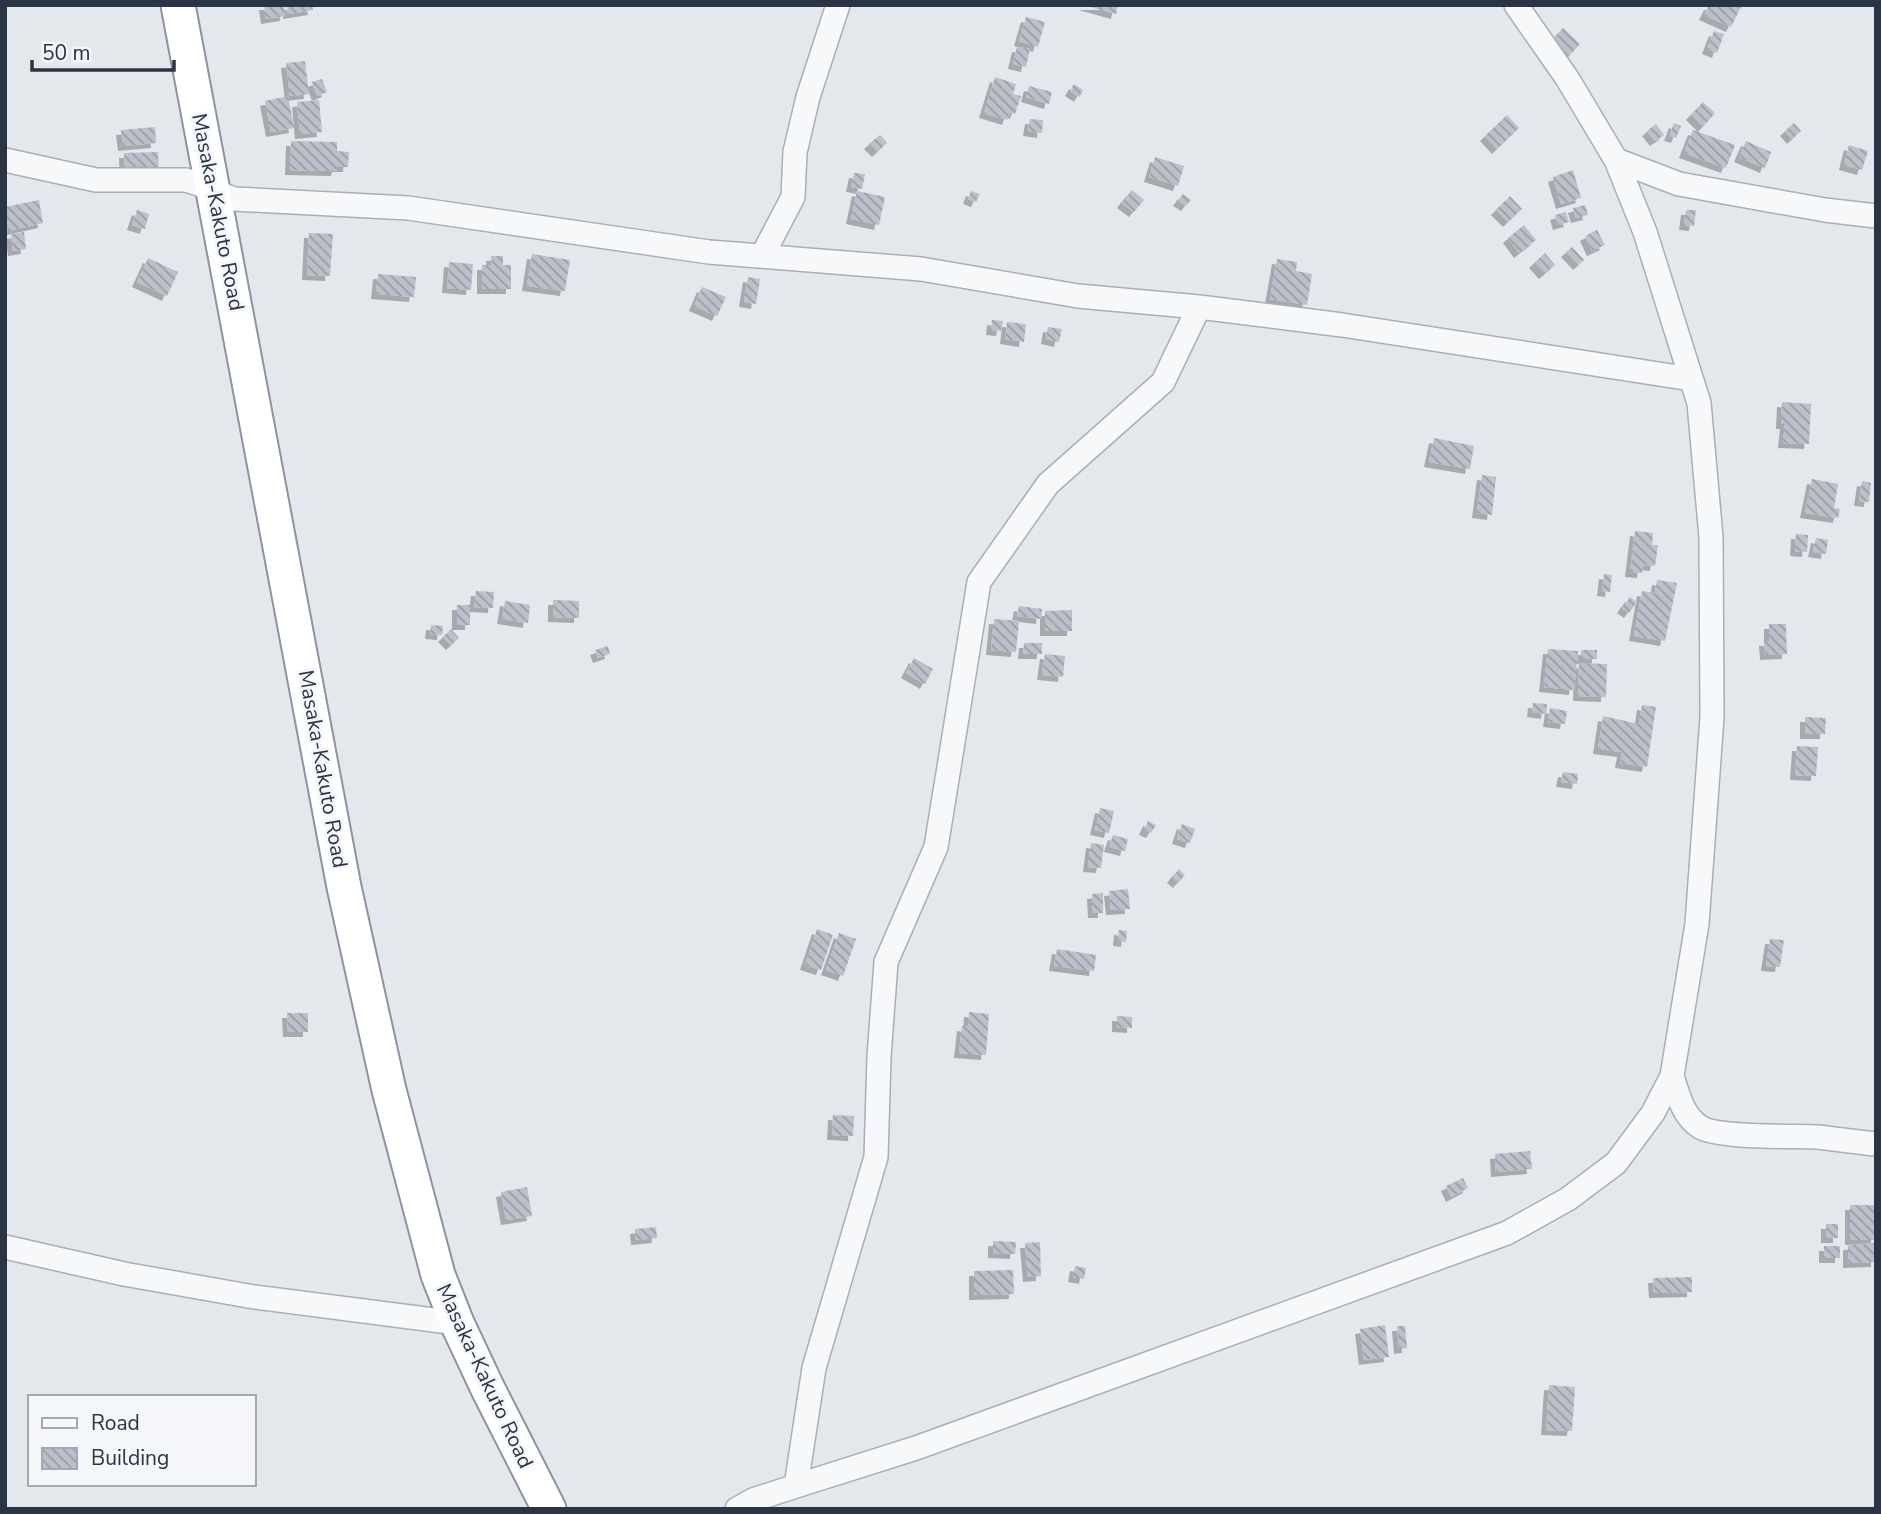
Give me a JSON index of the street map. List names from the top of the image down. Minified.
{"streets":{"highway":["Masaka-Kakuto Road"]},"legend":["Road","Building"],"scale_bar":"50 m"}
